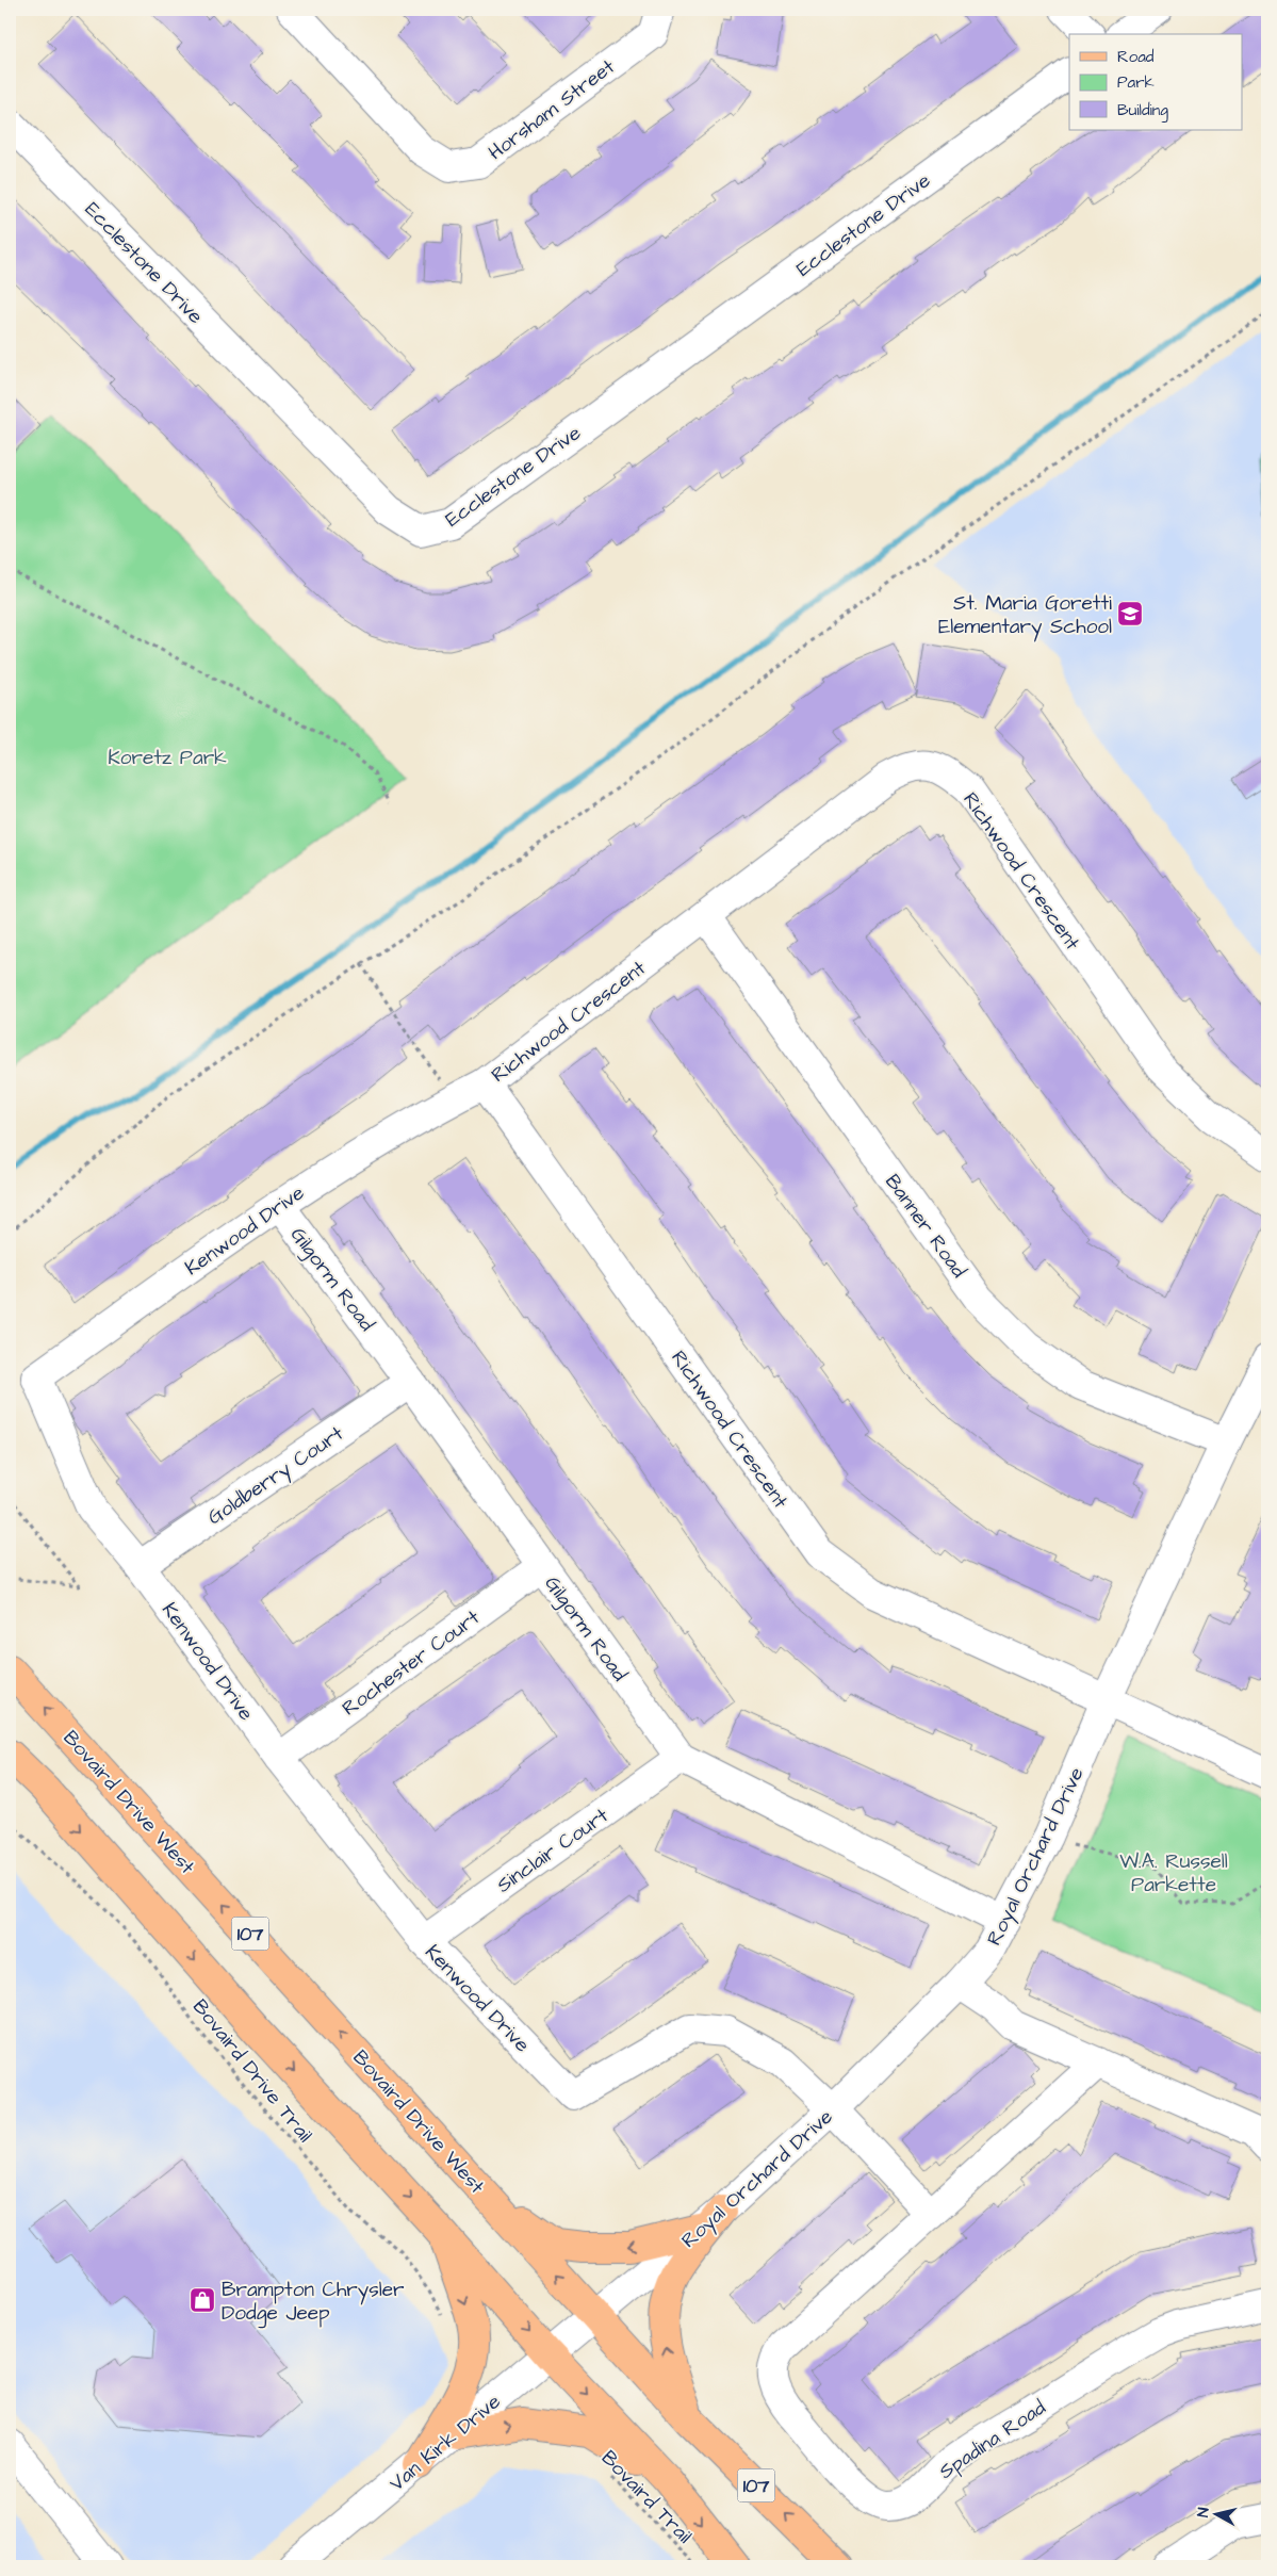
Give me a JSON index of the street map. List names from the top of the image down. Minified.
{"streets":{"main road":["Bovaird Drive West","107"],"street":["Horsham Street","Ecclestone Drive","Richwood Crescent","Banner Road","Kenwood Drive","Gilgorm Road","Goldberry Court","Rochester Court","Sinclair Court","Royal Orchard Drive","Spadina Road","Van Kirk Drive"],"path":["Bovaird Drive Trail","Bovaird Trail"]},"crossings":[["Richwood Crescent","Banner Road"],["Richwood Crescent","Kenwood Drive"],["Richwood Crescent","Royal Orchard Drive"],["Banner Road","Royal Orchard Drive"],["Kenwood Drive","Gilgorm Road"],["Kenwood Drive","Goldberry Court"],["Kenwood Drive","Rochester Court"],["Kenwood Drive","Sinclair Court"],["Kenwood Drive","Royal Orchard Drive"],["Gilgorm Road","Goldberry Court"],["Gilgorm Road","Rochester Court"],["Gilgorm Road","Sinclair Court"],["Gilgorm Road","Royal Orchard Drive"],["Bovaird Drive West","Royal Orchard Drive"],["Bovaird Drive West","Van Kirk Drive"],["Royal Orchard Drive","Van Kirk Drive"]],"parks":["Koretz Park","W.A. Russell Parkette"],"places":{"school or university":["St. Maria Goretti Elementary School"],"shop":["Brampton Chrysler Dodge Jeep"]},"legend":["Road","Park","Building"],"north":"left"}
